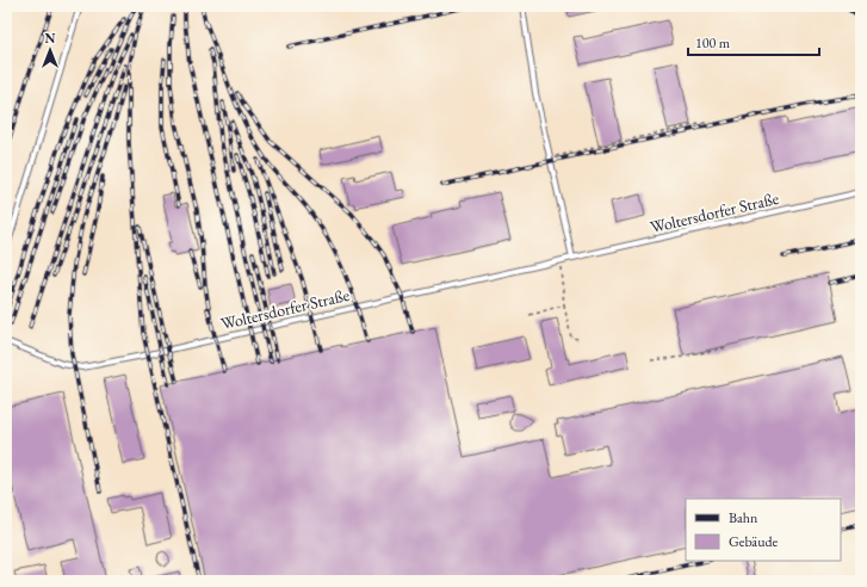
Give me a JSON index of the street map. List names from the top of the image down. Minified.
{"streets":{"lane":["Woltersdorfer Straße"]},"legend":["Bahn","Gebäude"],"scale_bar":"100 m","north":"top"}
